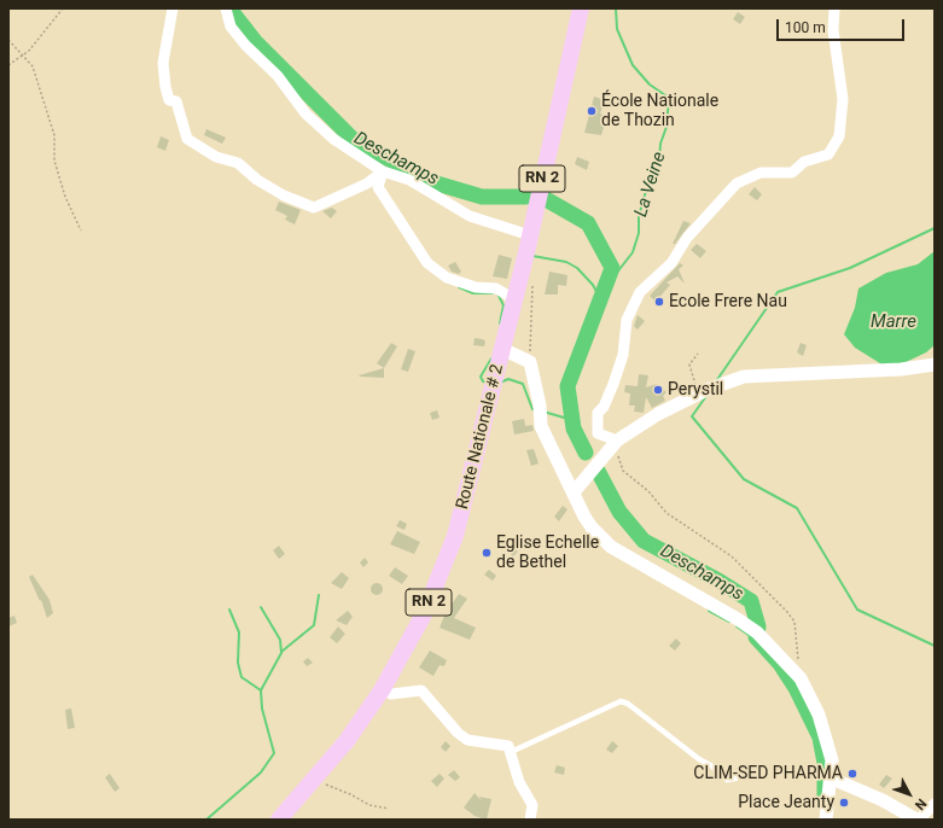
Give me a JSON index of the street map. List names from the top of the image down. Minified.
{"streets":{"main road":["RN 2","Route Nationale # 2"]},"water":["Deschamps","La Veine","Marre"],"places":["École Nationale de Thozin","Ecole Frere Nau","Perystil","Eglise Echelle de Bethel","CLIM-SED PHARMA","Place Jeanty"],"scale_bar":"100 m","north":"bottom right"}
